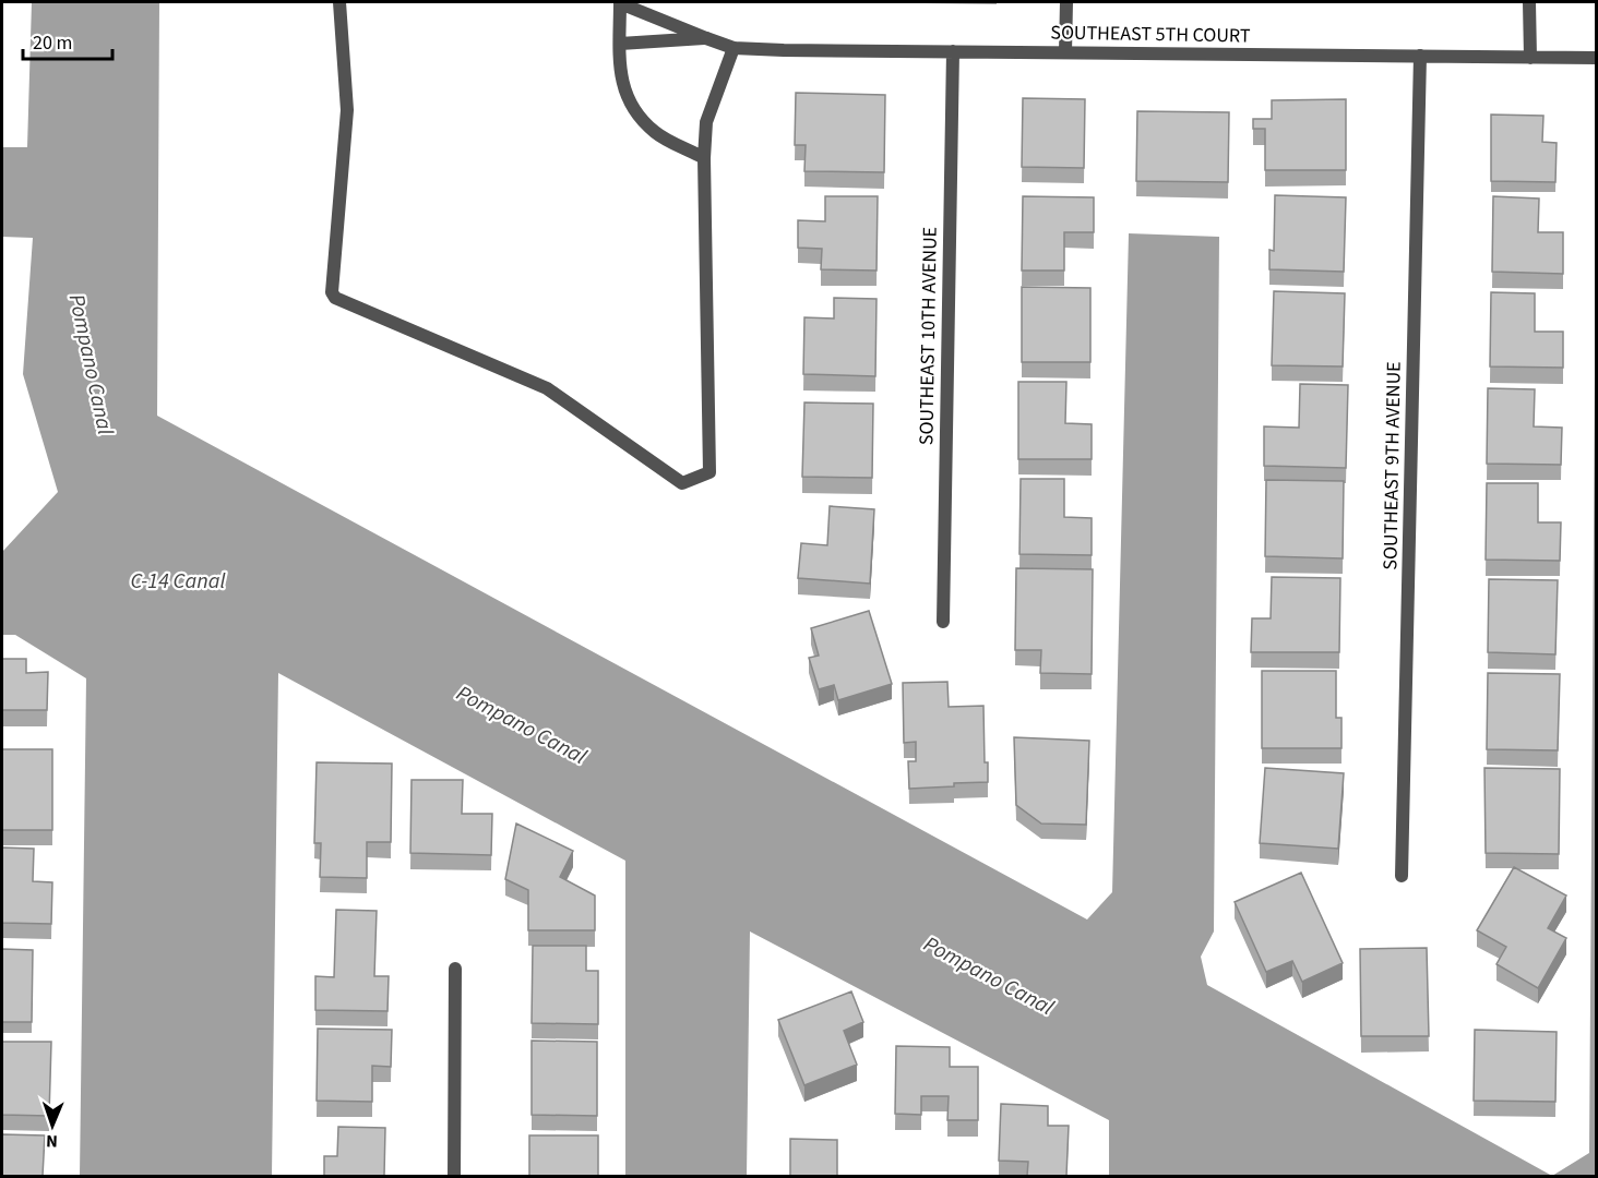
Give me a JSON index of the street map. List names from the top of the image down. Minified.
{"streets":{"street":["SOUTHEAST 5TH COURT","SOUTHEAST 10TH AVENUE","SOUTHEAST 9TH AVENUE"]},"crossings":[["SOUTHEAST 5TH COURT","SOUTHEAST 10TH AVENUE"],["SOUTHEAST 5TH COURT","SOUTHEAST 9TH AVENUE"]],"water":["Pompano Canal","C-14 Canal"],"scale_bar":"20 m","north":"bottom"}
